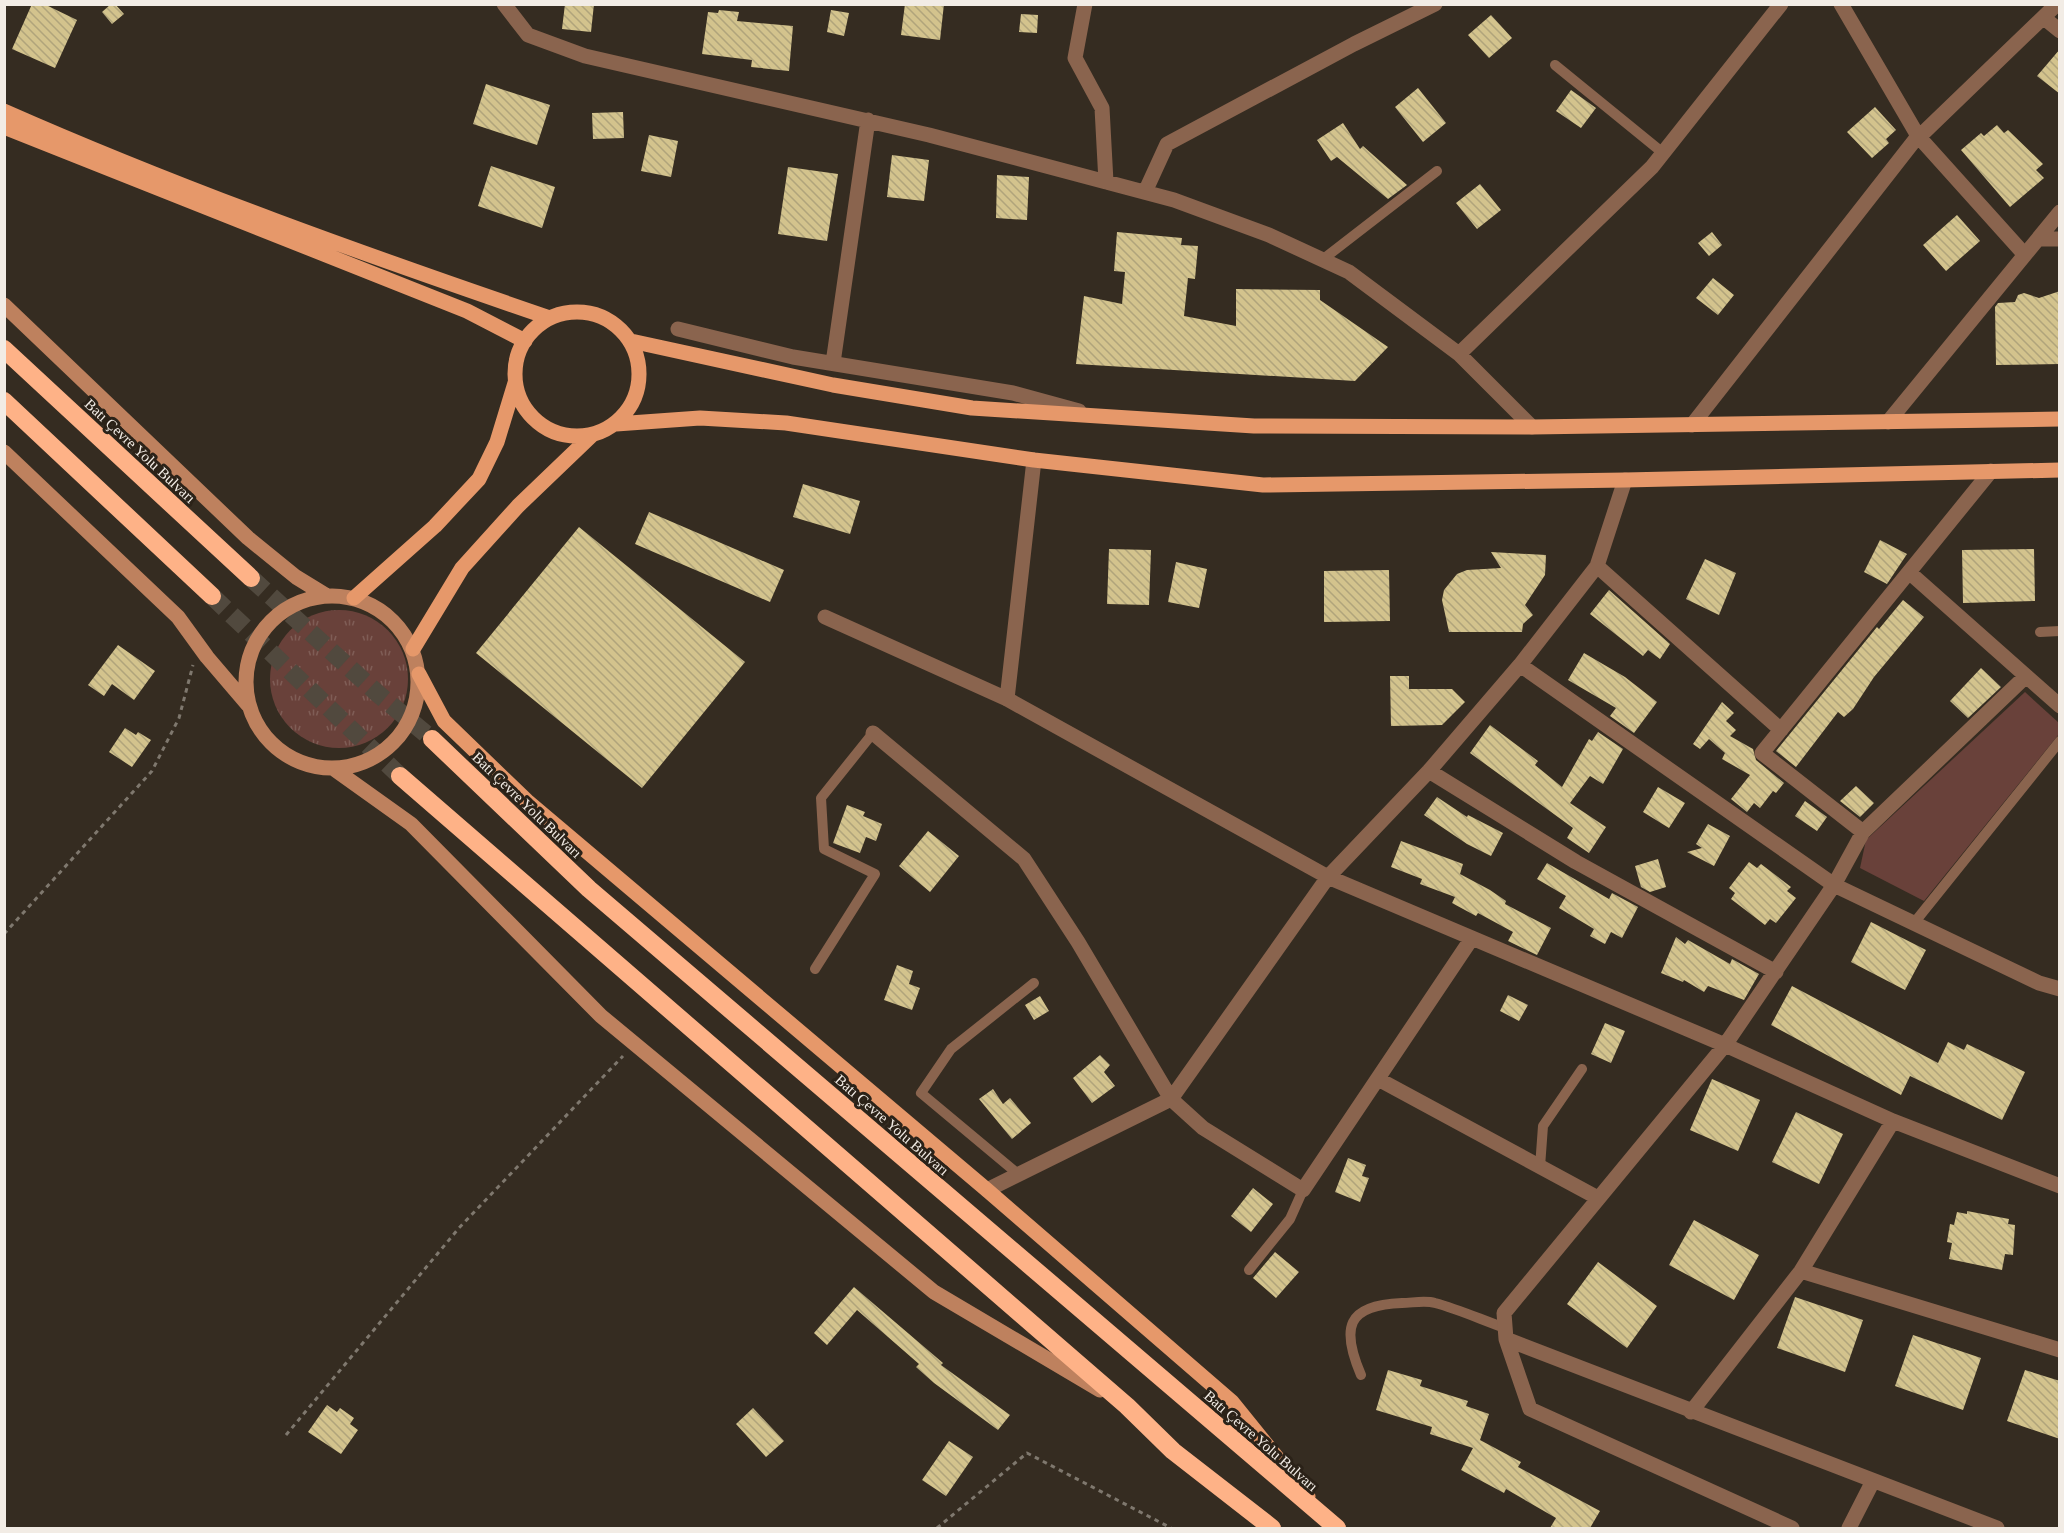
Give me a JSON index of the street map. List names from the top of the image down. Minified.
{"streets":{"highway":["Batı Çevre Yolu Bulvarı"]}}
